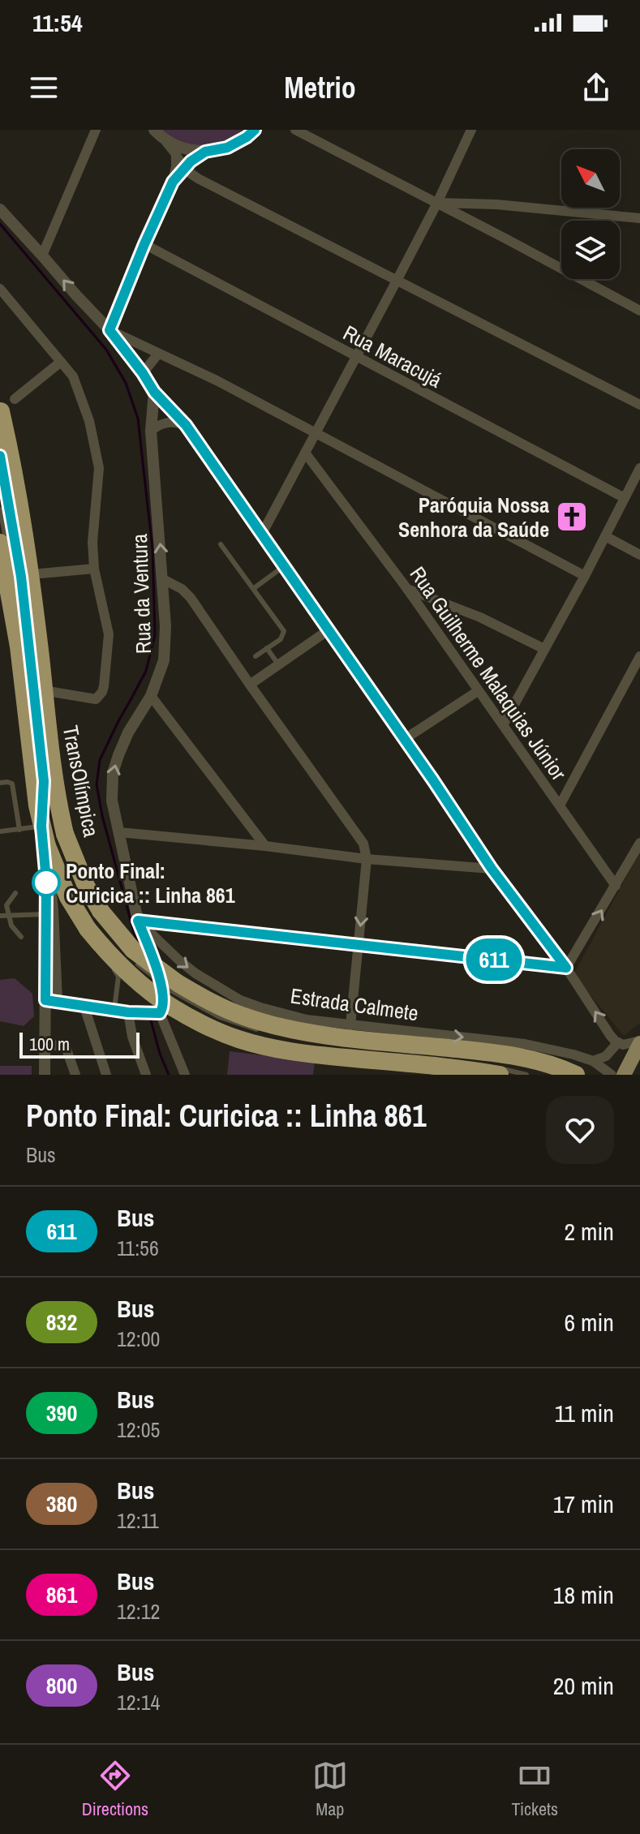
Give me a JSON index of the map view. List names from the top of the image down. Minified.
{"streets":{"highway":["TransOlímpica"],"street":["Rua Maracujá","Rua da Ventura","Rua Guilherme Malaquias Júnior","Estrada Calmete"]},"crossings":[["Rua da Ventura","TransOlímpica"],["Rua da Ventura","Estrada Calmete"]],"places":{"church":["Paróquia Nossa Senhora da Saúde"],"other":["Ponto Final: Curicica :: Linha 861"]},"lines":["bus line 611"],"scale_bar":"100 m","north":"top left","page":{"status":"11:54","header":"Metrio","on_map":"611","scale":"100 m","heading":["Ponto Final: Curicica :: Linha 861","Bus"],"list":[{"mark":"611","name":"Bus","note":"11:56","value":"2 min"},{"mark":"832","name":"Bus","note":"12:00","value":"6 min"},{"mark":"390","name":"Bus","note":"12:05","value":"11 min"},{"mark":"380","name":"Bus","note":"12:11","value":"17 min"},{"mark":"861","name":"Bus","note":"12:12","value":"18 min"},{"mark":"800","name":"Bus","note":"12:14","value":"20 min"}],"tabs":["Directions","Map","Tickets"]}}
